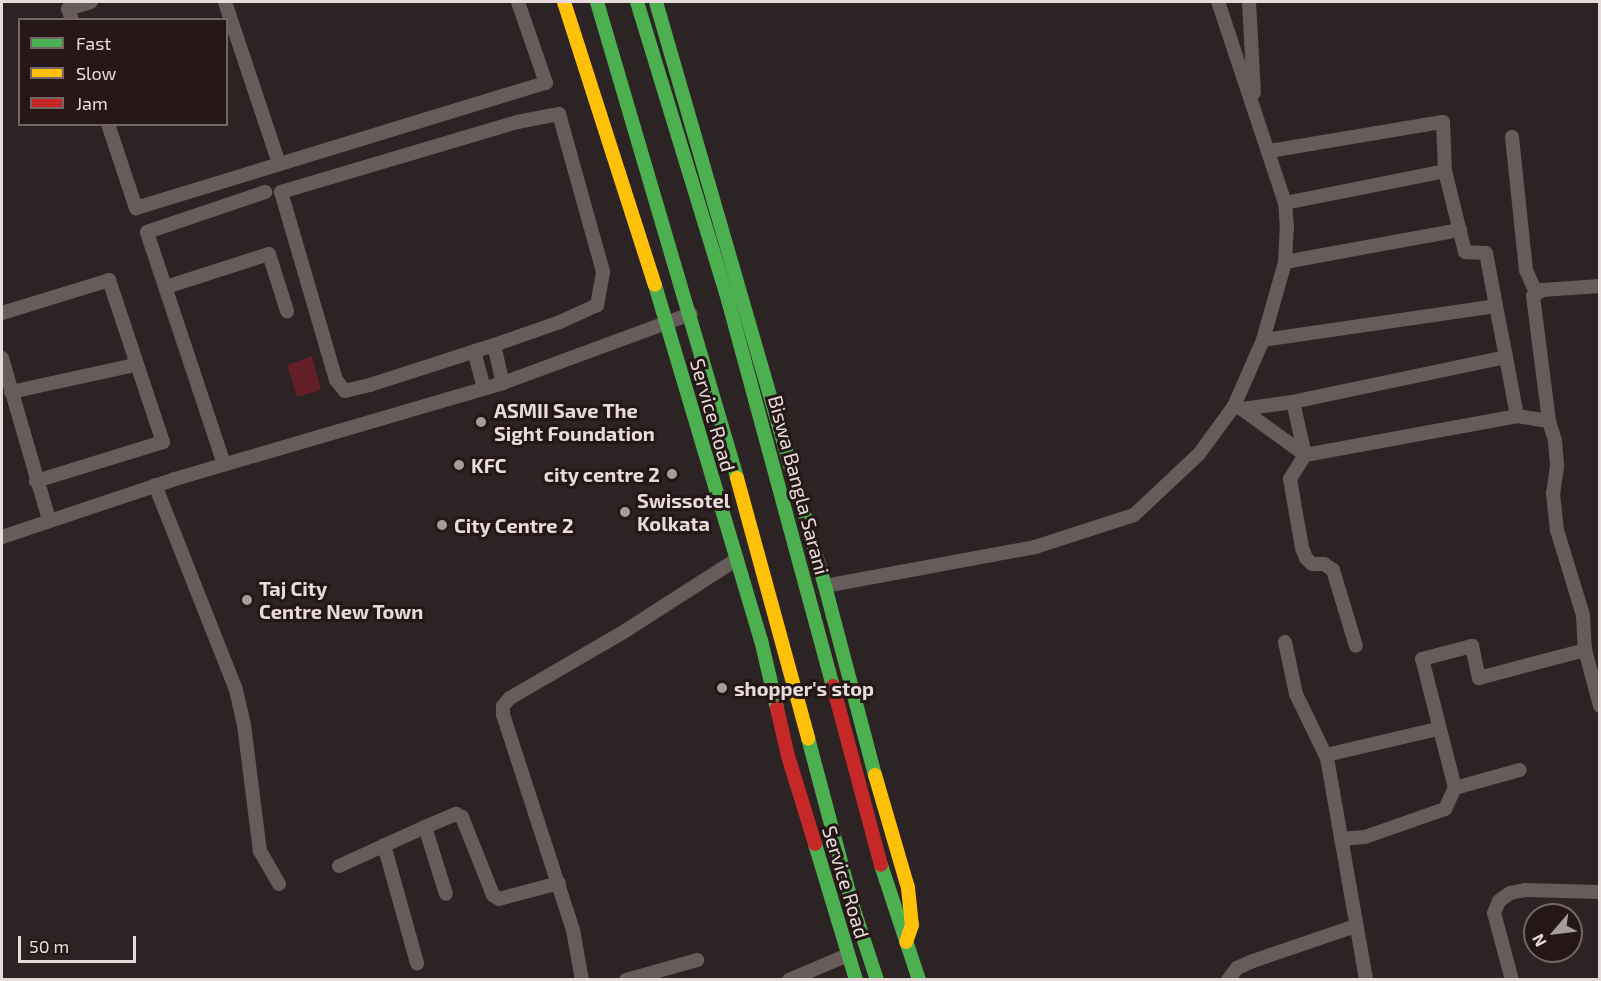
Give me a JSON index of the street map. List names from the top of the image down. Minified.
{"streets":{"main road":["Service Road","Biswa Bangla Sarani"]},"places":["ASMII Save The Sight Foundation","KFC","city centre 2","Swissotel Kolkata","City Centre 2","Taj City Centre New Town","shopper's stop"],"legend":["Fast","Slow","Jam"],"scale_bar":"50 m","north":"bottom left"}
